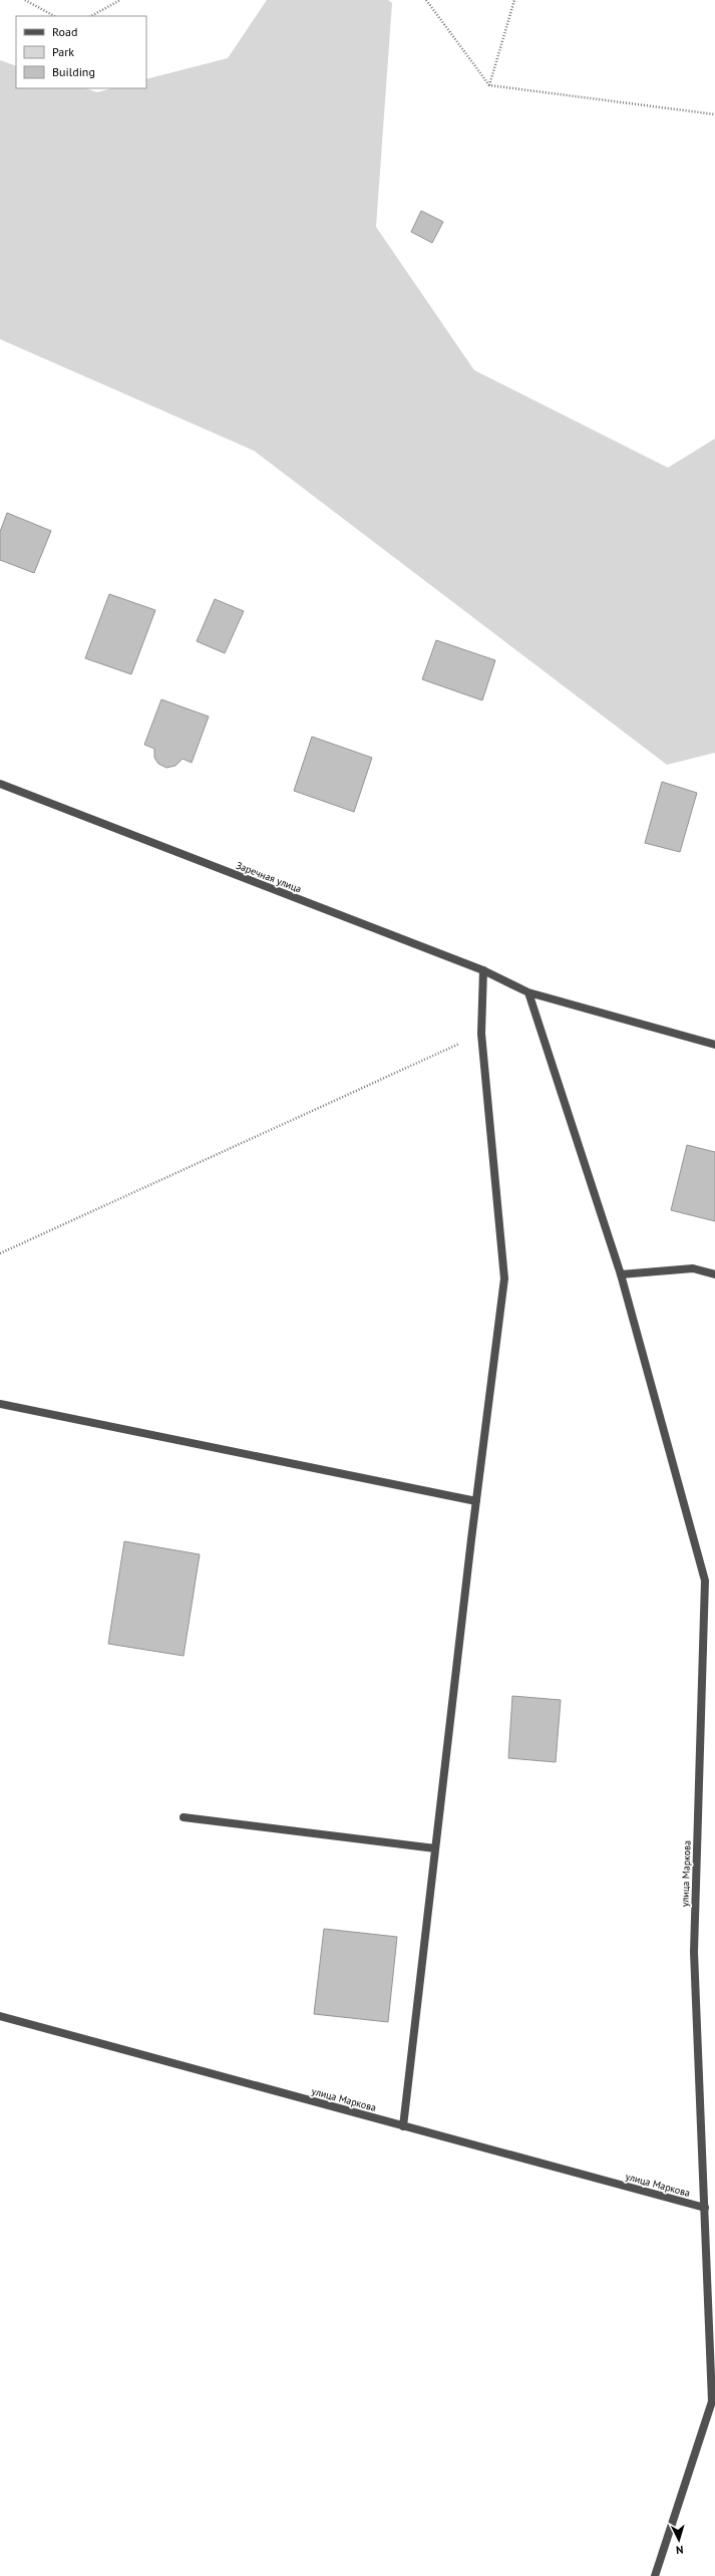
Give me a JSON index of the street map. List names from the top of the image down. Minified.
{"streets":{"street":["Заречная улица","улица Маркова"]},"crossings":[["Заречная улица","улица Маркова"]],"legend":["Road","Park","Building"],"north":"bottom"}
